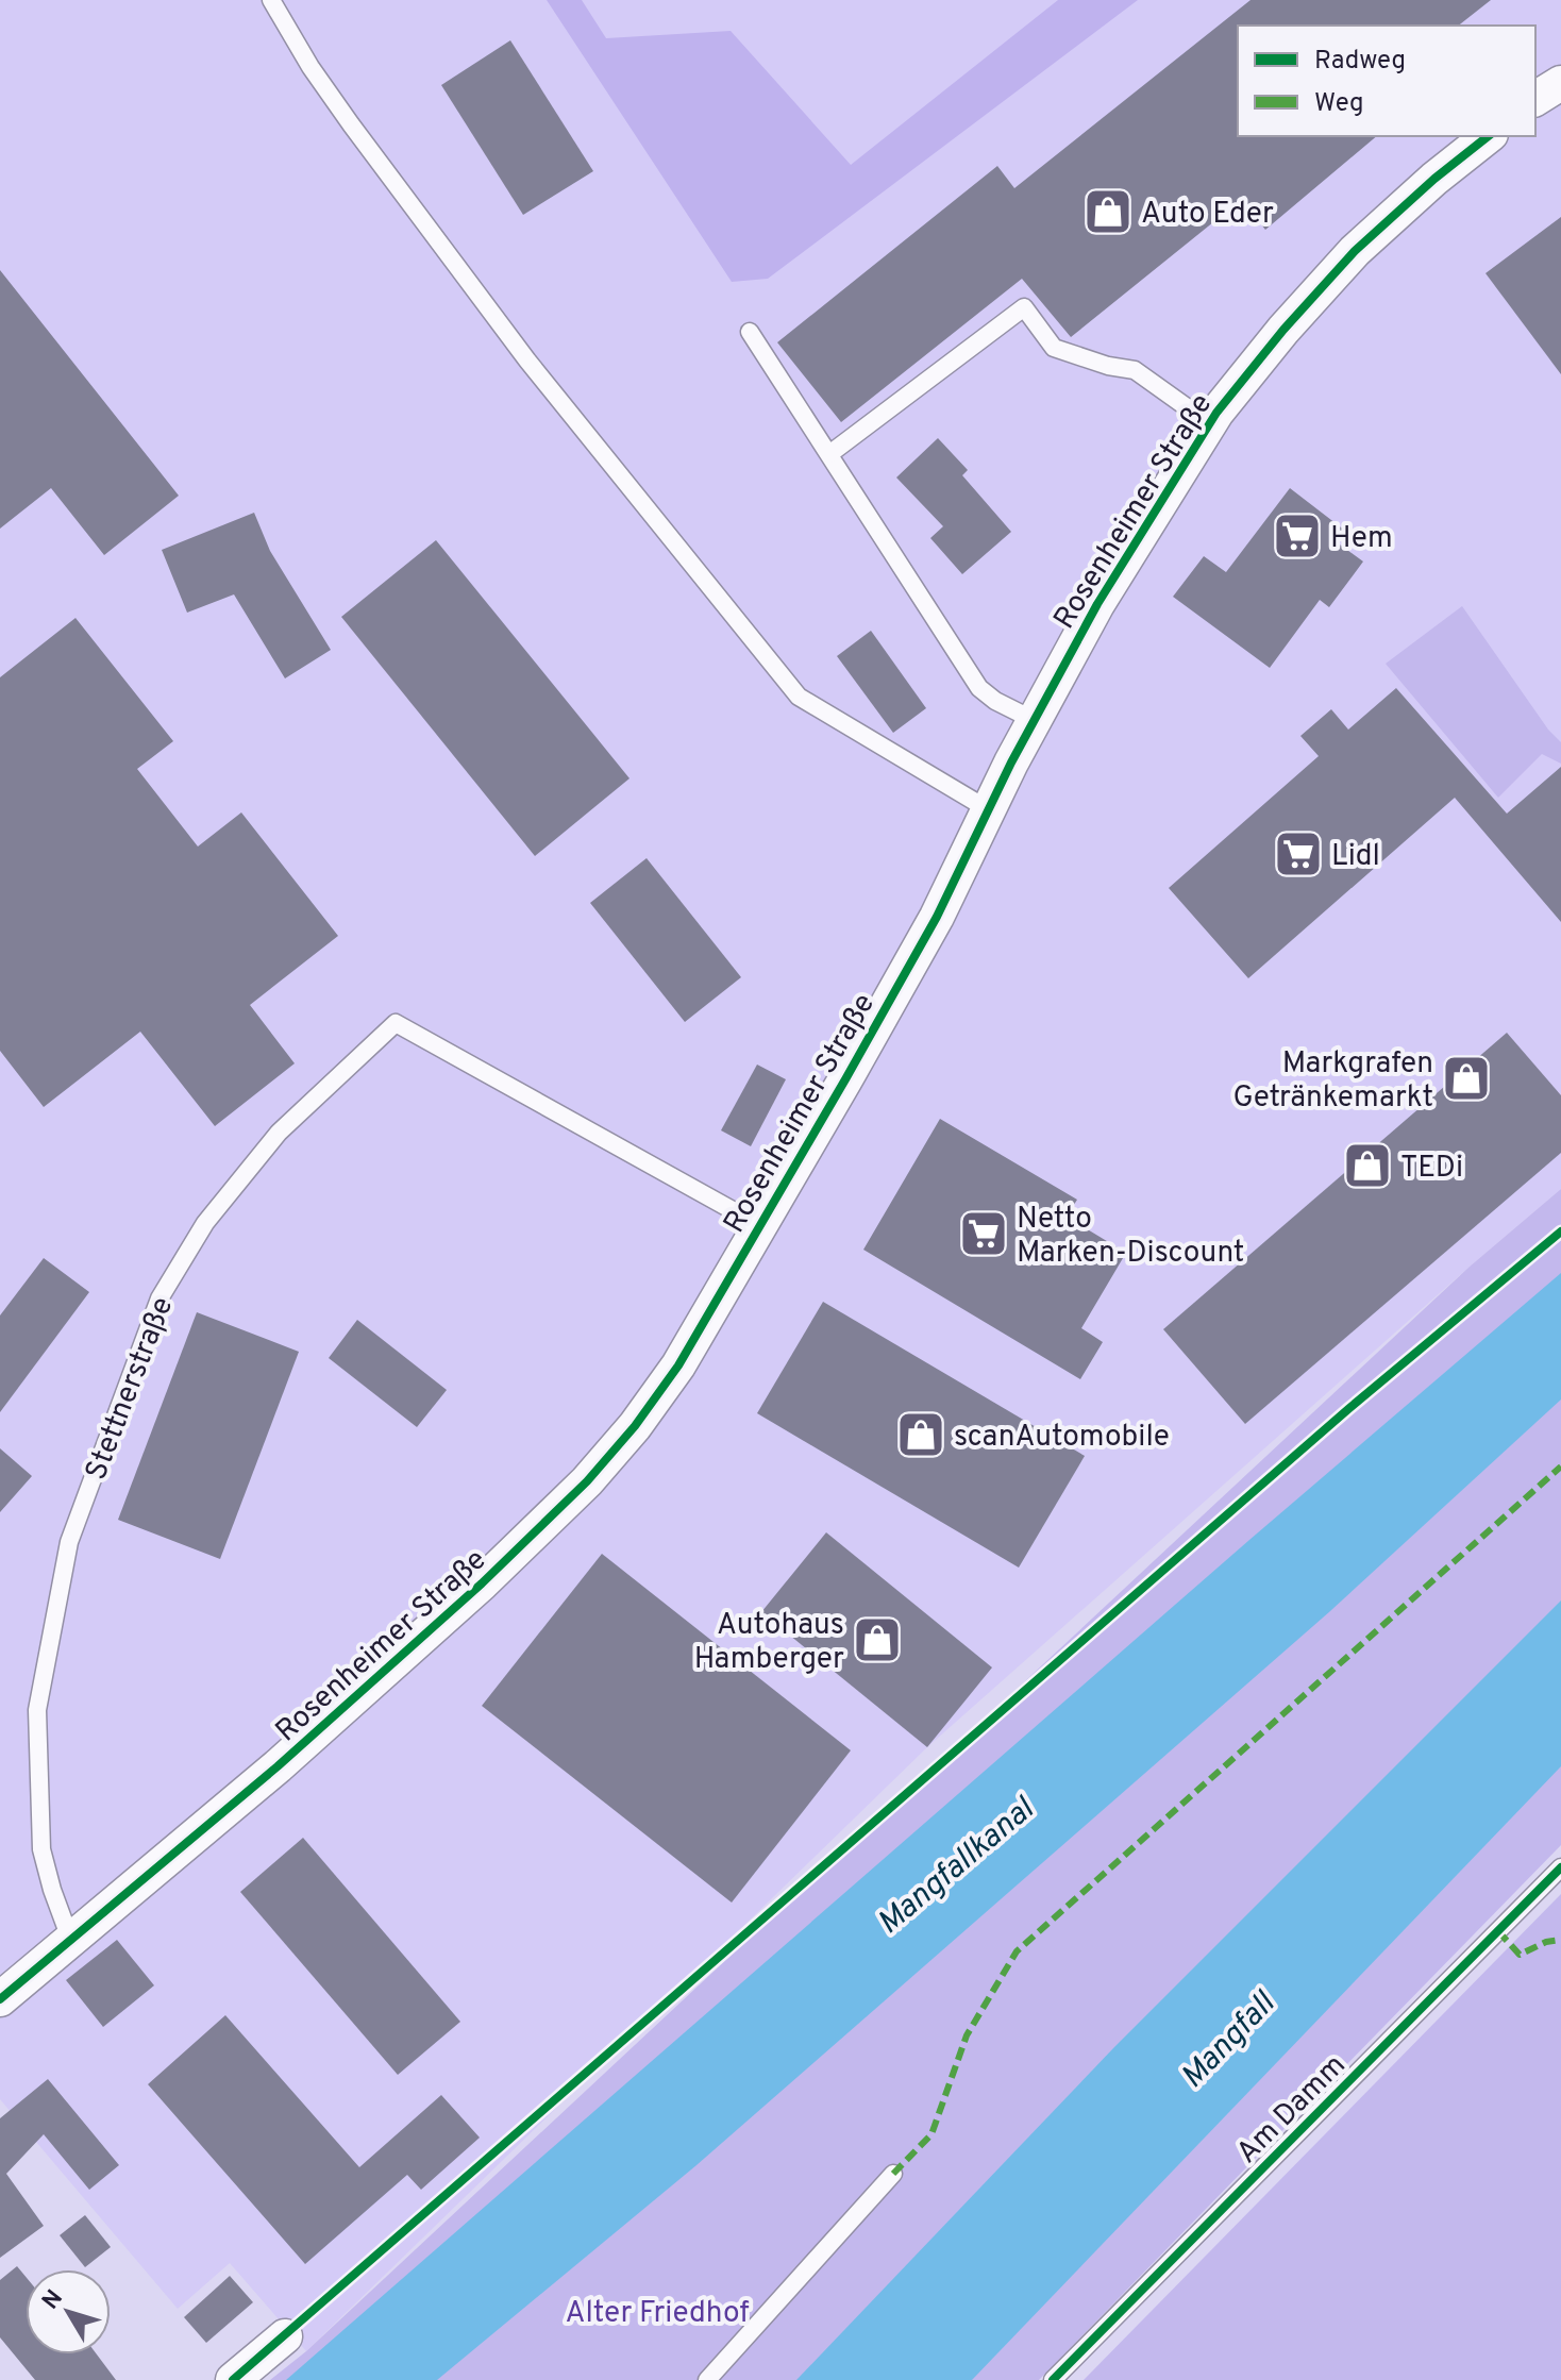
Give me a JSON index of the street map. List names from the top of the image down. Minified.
{"streets":{"street":["Rosenheimer Straße"],"lane":["Stettnerstraße","Am Damm"]},"crossings":[["Rosenheimer Straße","Stettnerstraße"]],"water":["Mangfallkanal","Mangfall"],"parks":["Alter Friedhof"],"places":{"shop":["Auto Eder","Markgrafen Getränkemarkt","TEDi","scanAutomobile","Autohaus Hamberger"],"supermarket":["Hem","Lidl","Netto Marken-Discount"]},"legend":["Radweg","Weg"],"north":"top left"}
